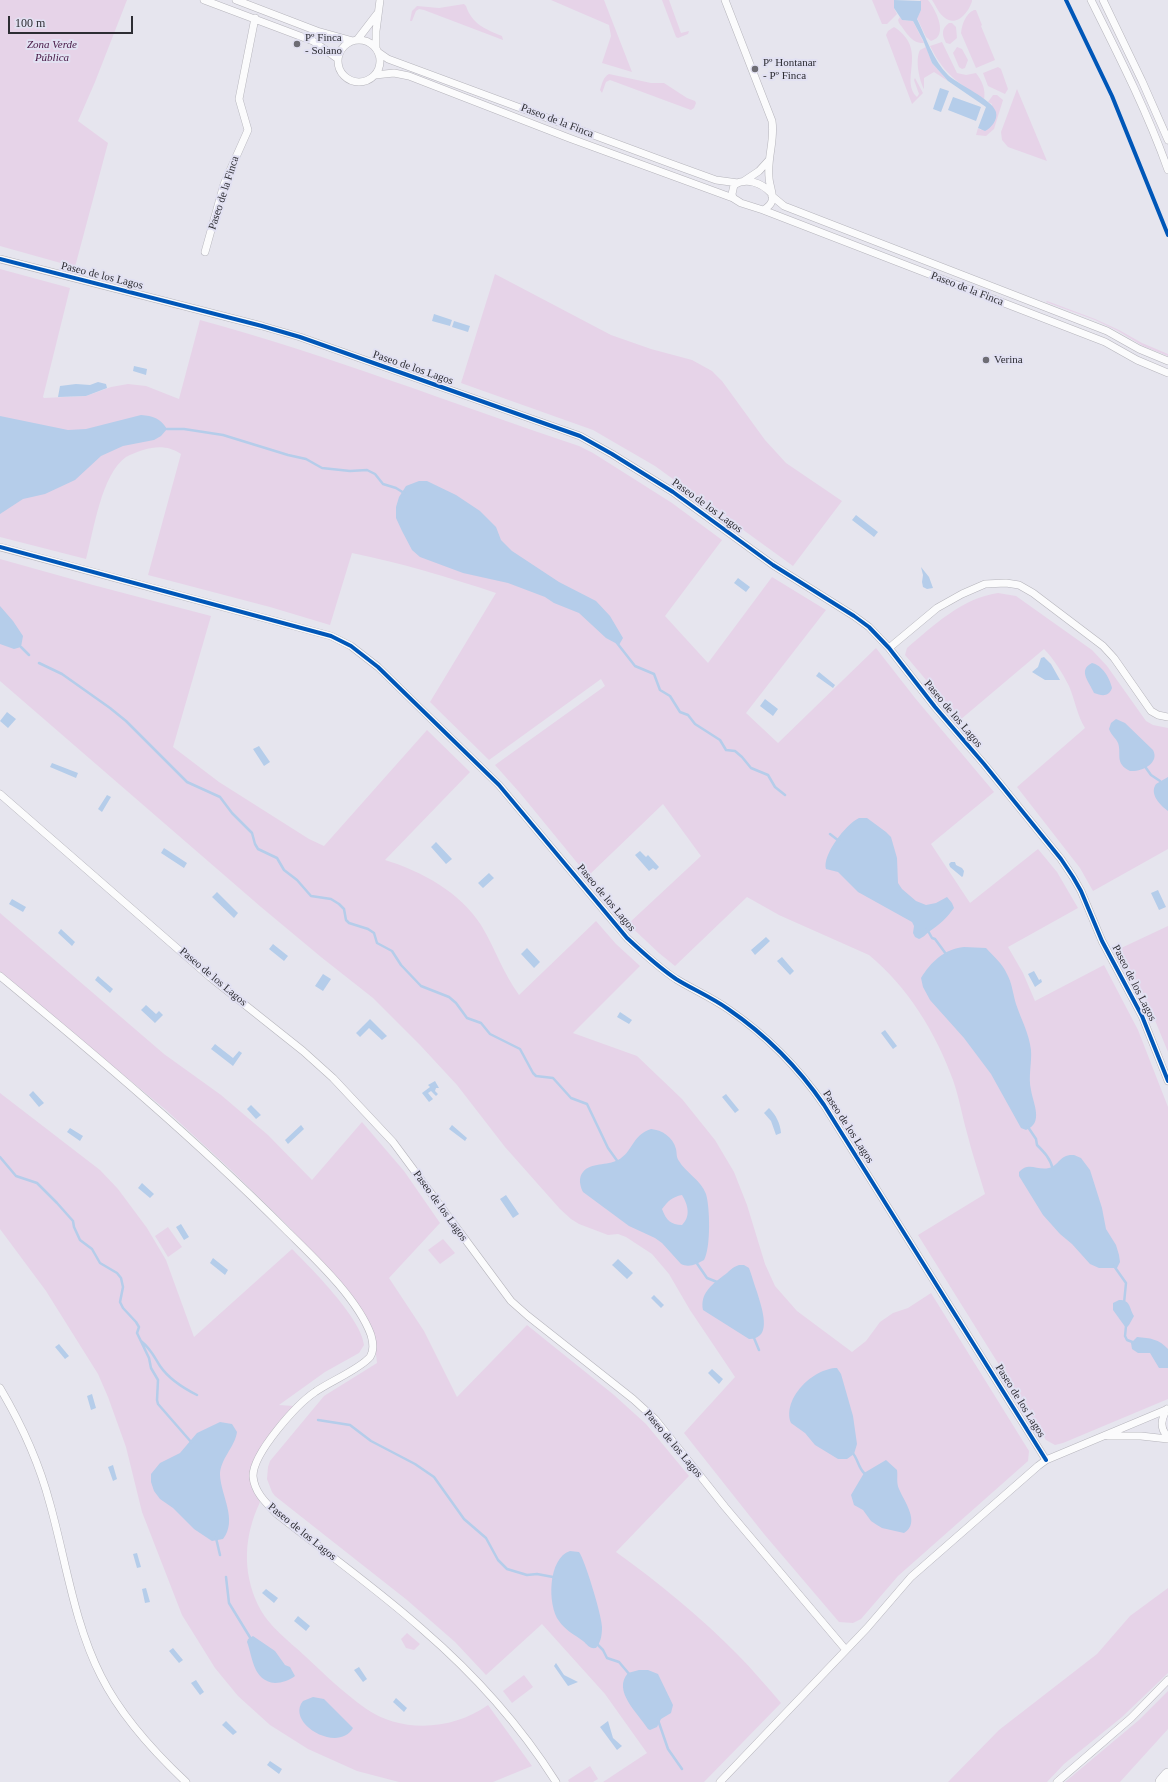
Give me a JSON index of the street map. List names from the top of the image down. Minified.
{"streets":{"street":["Paseo de la Finca","Paseo de los Lagos"]},"parks":["Zona Verde Pública"],"places":["Pº Finca - Solano","Pº Hontanar - Pº Finca","Verina"],"scale_bar":"100 m"}
